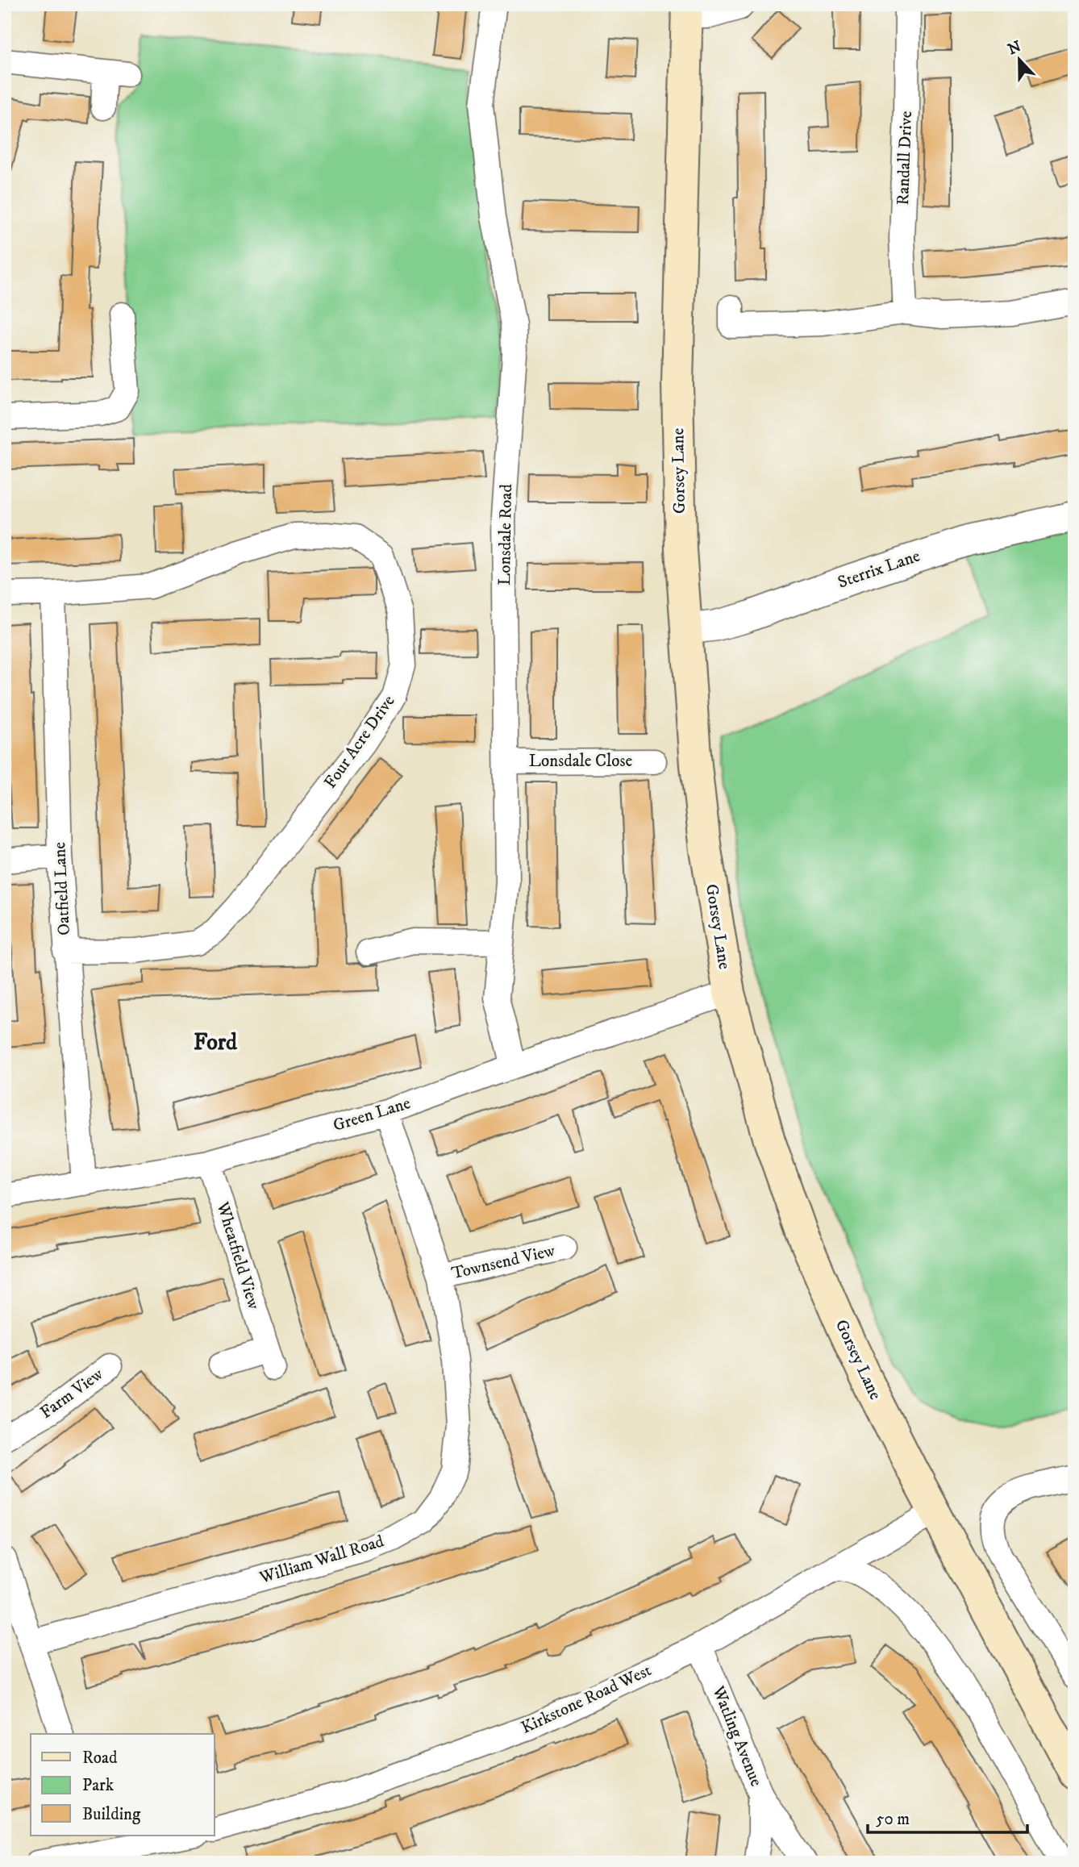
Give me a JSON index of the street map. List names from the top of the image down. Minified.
{"streets":{"main road":["Gorsey Lane"],"street":["Randall Drive","Lonsdale Road","Sterrix Lane","Four Acre Drive","Lonsdale Close","Oatfield Lane","Green Lane","Wheatfield View","Townsend View","Farm View","William Wall Road","Kirkstone Road West","Watling Avenue"]},"crossings":[["Gorsey Lane","Sterrix Lane"],["Gorsey Lane","Green Lane"],["Gorsey Lane","Kirkstone Road West"],["Lonsdale Road","Lonsdale Close"],["Lonsdale Road","Green Lane"],["Four Acre Drive","Oatfield Lane"],["Oatfield Lane","Green Lane"],["Green Lane","Wheatfield View"],["Green Lane","William Wall Road"],["Townsend View","William Wall Road"],["Kirkstone Road West","Watling Avenue"]],"districts":["Ford"],"legend":["Road","Park","Building"],"scale_bar":"50 m","north":"top"}
